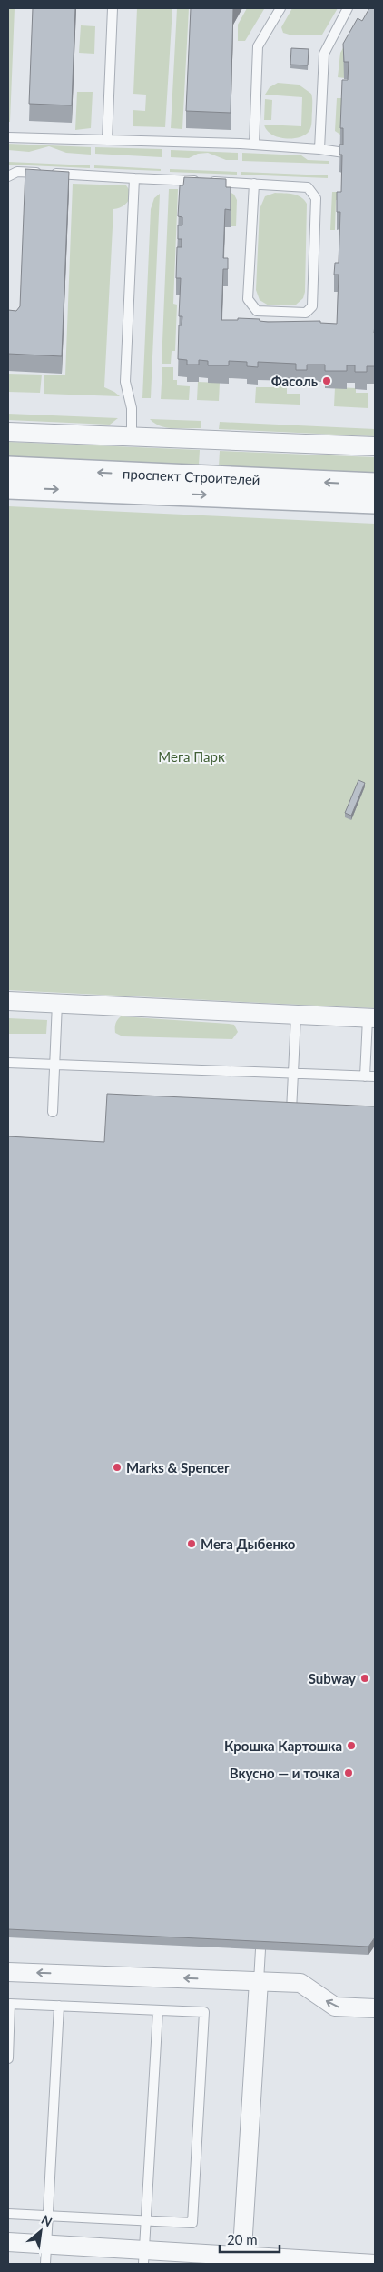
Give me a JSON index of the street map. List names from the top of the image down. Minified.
{"streets":{"street":["проспект Строителей"]},"parks":["Мега Парк"],"places":["Фасоль","Marks & Spencer","Мега Дыбенко","Subway","Крошка Картошка","Вкусно — и точка"],"scale_bar":"20 m","north":"top right"}
